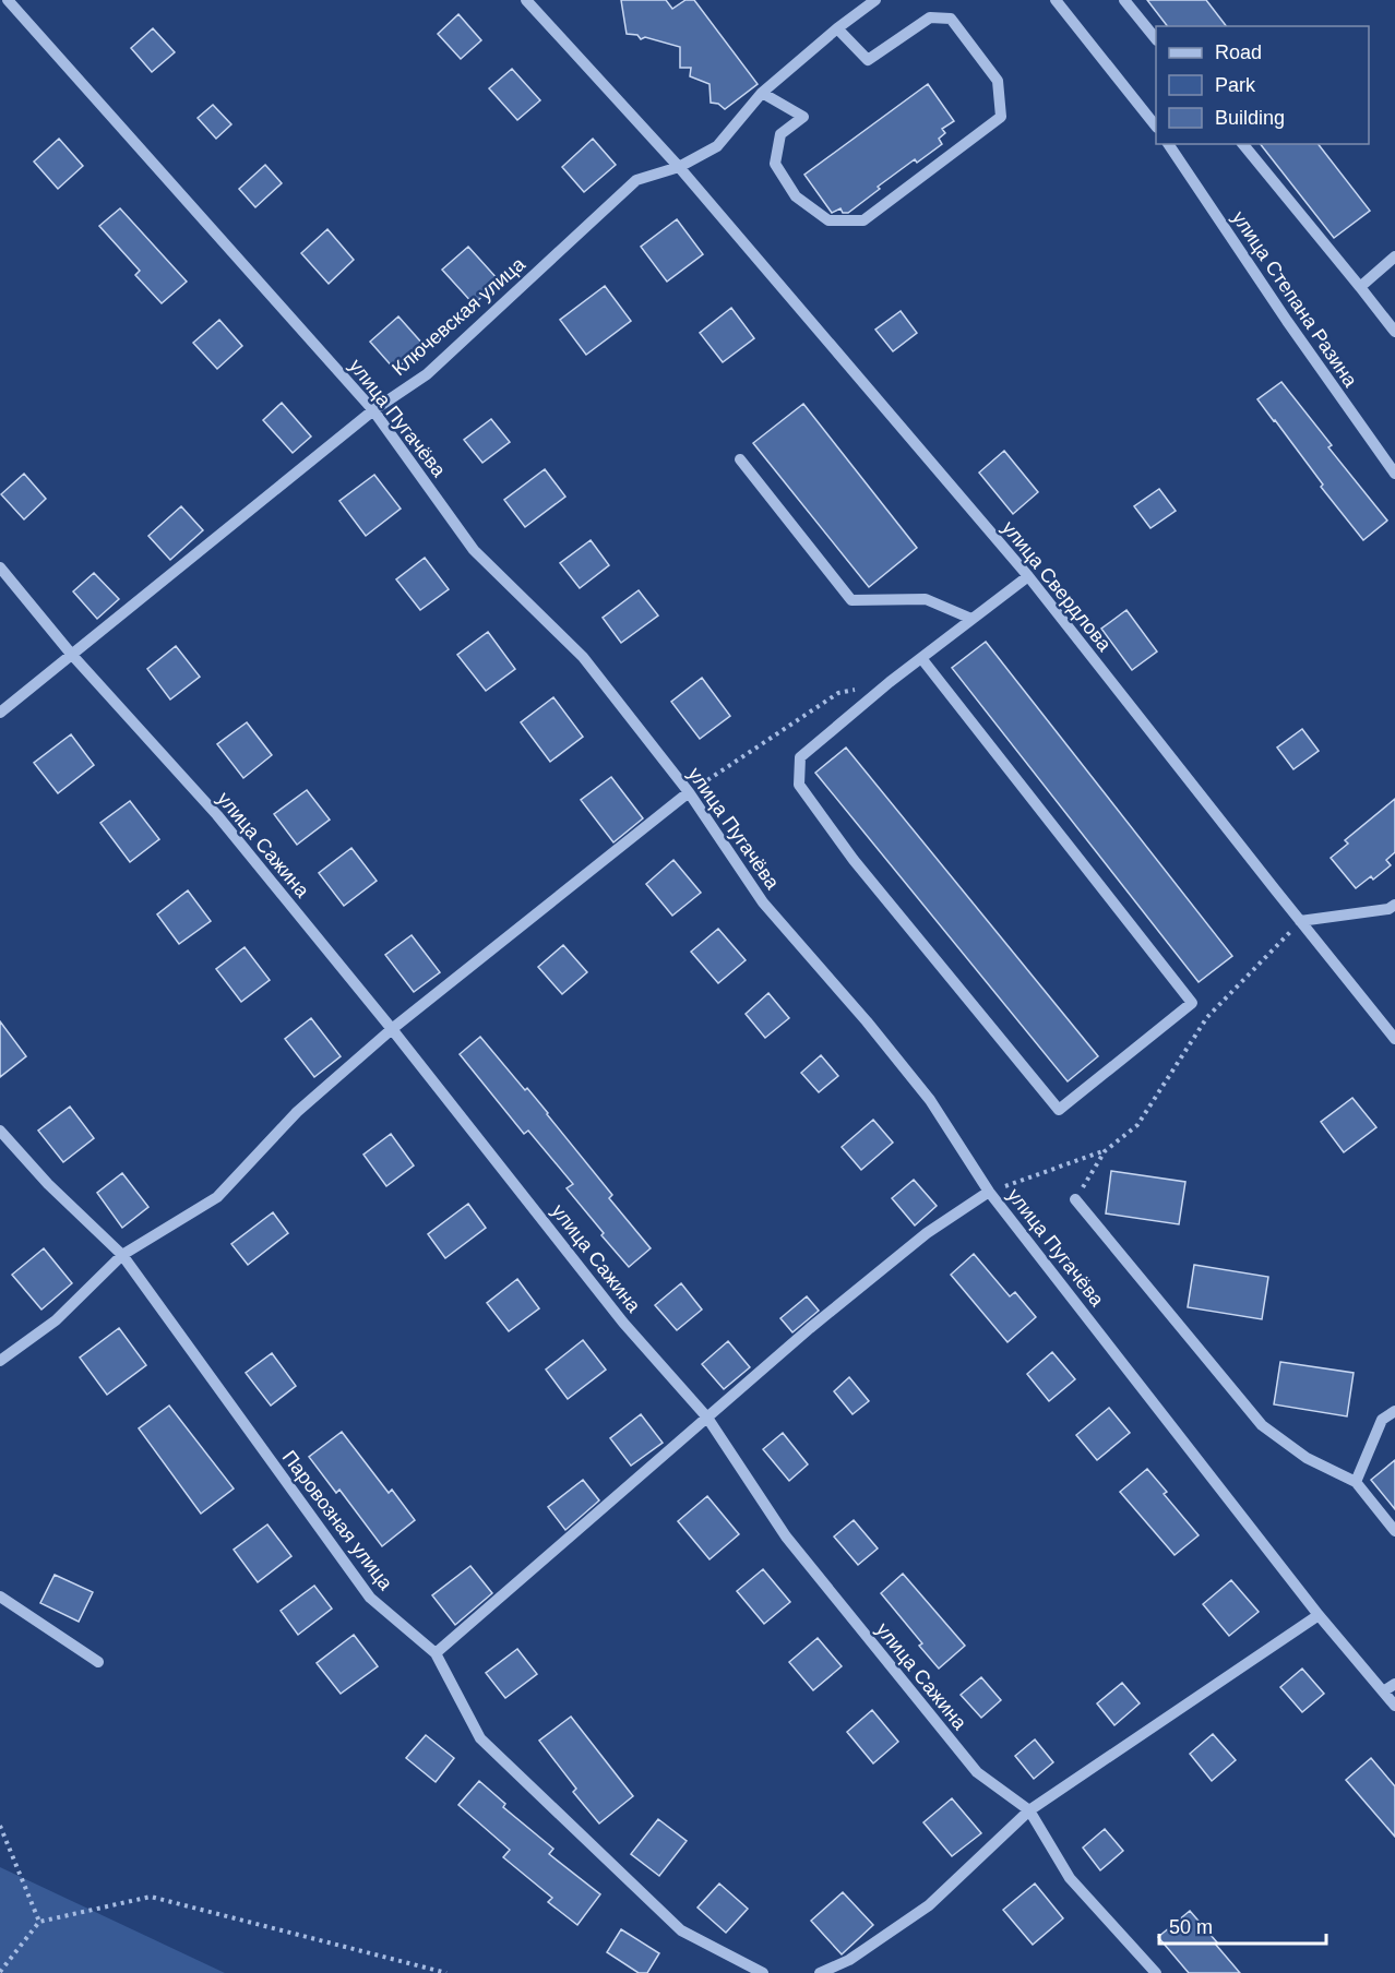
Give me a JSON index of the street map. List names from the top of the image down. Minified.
{"streets":{"street":["улица Степана Разина","Ключевская улица","улица Пугачёва","улица Свердлова","улица Сажина","Паровозная улица"]},"crossings":[["Ключевская улица","улица Пугачёва"],["Ключевская улица","улица Свердлова"],["Ключевская улица","улица Сажина"]],"legend":["Road","Park","Building"],"scale_bar":"50 m"}
